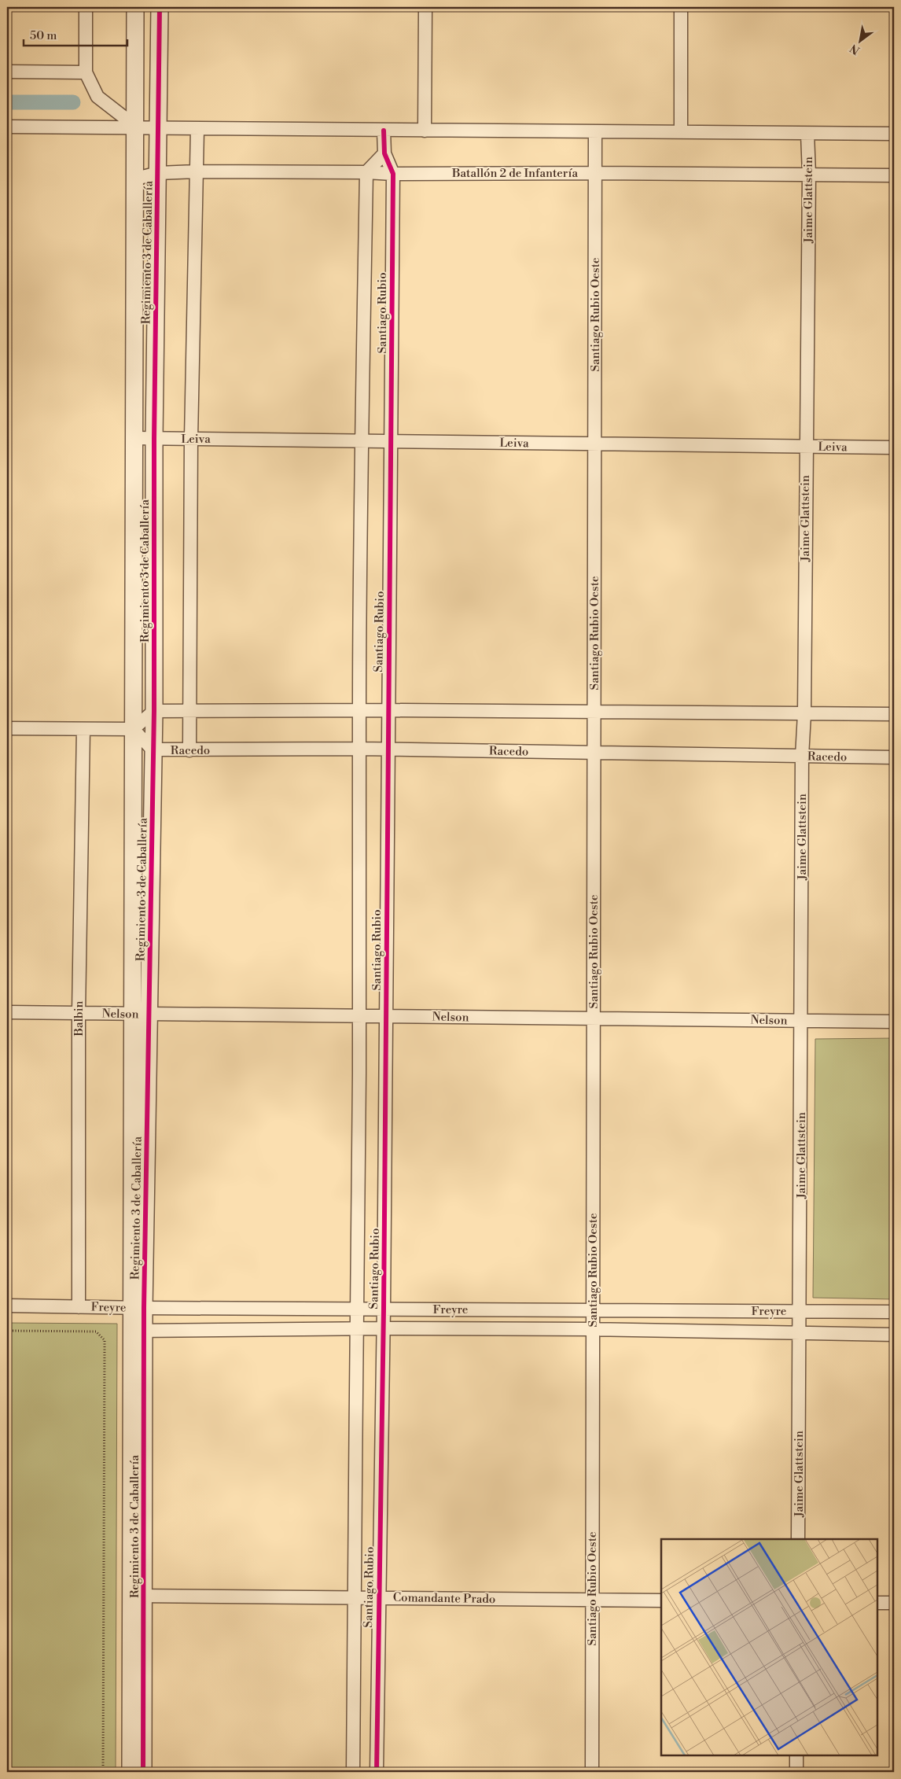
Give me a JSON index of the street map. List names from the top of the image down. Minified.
{"streets":{"street":["Batallón 2 de Infantería","Jaime Glattstein","Regimiento 3 de Caballería","Santiago Rubio","Santiago Rubio Oeste","Leiva","Racedo","Nelson","Balbin","Freyre","Comandante Prado"]},"crossings":[["Batallón 2 de Infantería","Jaime Glattstein"],["Batallón 2 de Infantería","Regimiento 3 de Caballería"],["Batallón 2 de Infantería","Santiago Rubio"],["Batallón 2 de Infantería","Santiago Rubio Oeste"],["Jaime Glattstein","Leiva"],["Jaime Glattstein","Racedo"],["Jaime Glattstein","Nelson"],["Jaime Glattstein","Freyre"],["Regimiento 3 de Caballería","Leiva"],["Regimiento 3 de Caballería","Racedo"],["Regimiento 3 de Caballería","Nelson"],["Regimiento 3 de Caballería","Freyre"],["Regimiento 3 de Caballería","Comandante Prado"],["Santiago Rubio","Leiva"],["Santiago Rubio","Racedo"],["Santiago Rubio","Nelson"],["Santiago Rubio","Freyre"],["Santiago Rubio","Comandante Prado"],["Santiago Rubio Oeste","Leiva"],["Santiago Rubio Oeste","Racedo"],["Santiago Rubio Oeste","Nelson"],["Santiago Rubio Oeste","Freyre"],["Santiago Rubio Oeste","Comandante Prado"],["Nelson","Balbin"],["Balbin","Freyre"]],"scale_bar":"50 m","north":"bottom left"}
